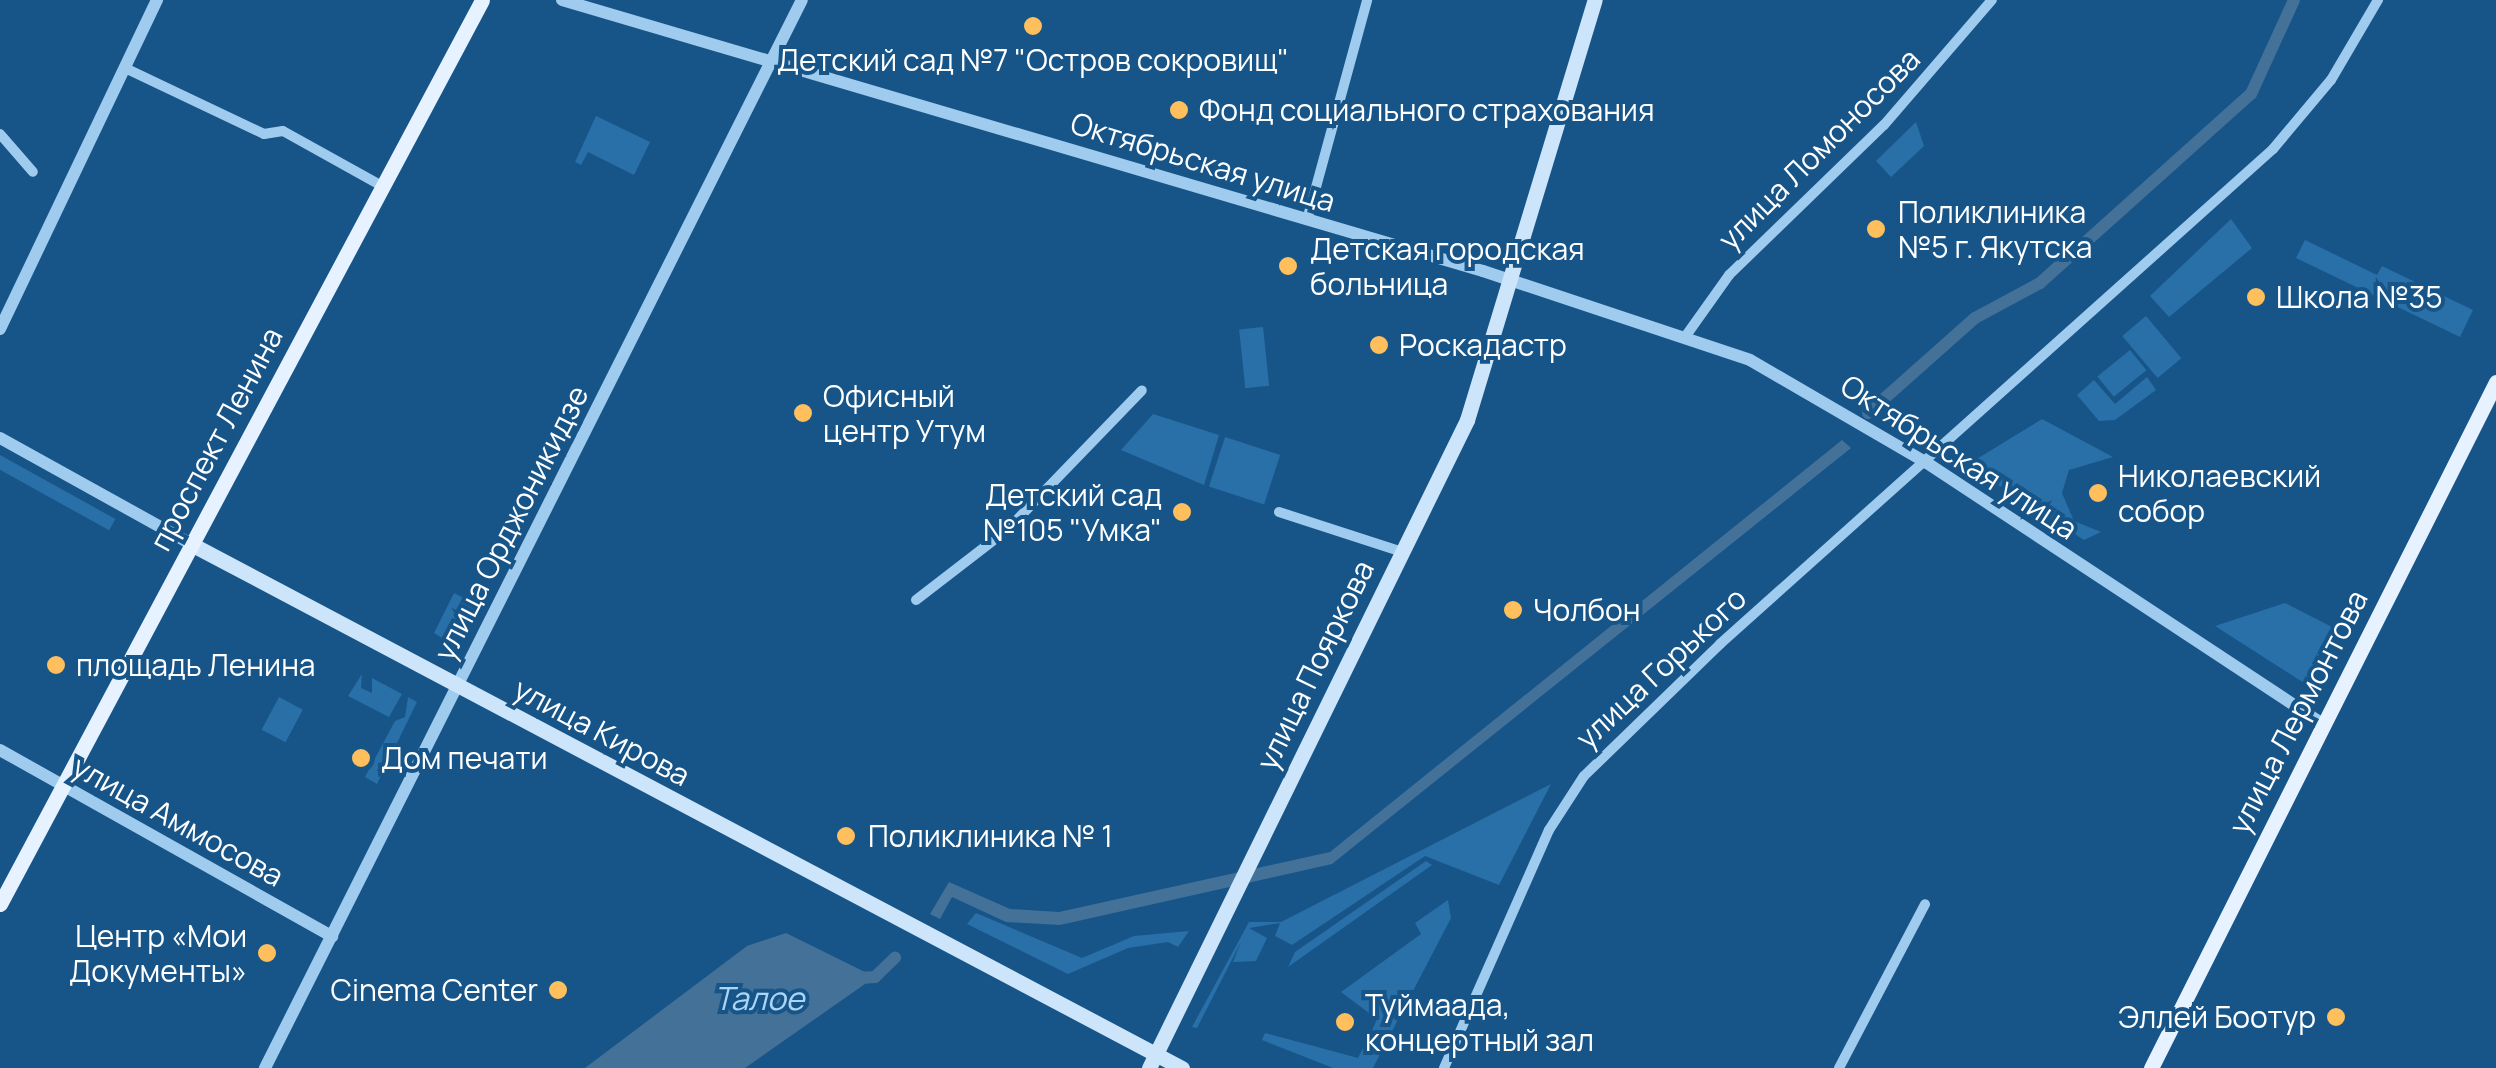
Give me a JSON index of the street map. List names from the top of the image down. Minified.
{"streets":{"main road":["проспект Ленина","улица Пояркова","улица Лермонтова","улица Кирова"],"street":["улица Ломоносова","Октябрьская улица","улица Орджоникидзе","улица Горького","улица Аммосова"]},"crossings":[["улица Ломоносова","Октябрьская улица"],["Октябрьская улица","улица Орджоникидзе"],["Октябрьская улица","улица Пояркова"],["Октябрьская улица","улица Горького"],["Октябрьская улица","улица Лермонтова"],["проспект Ленина","улица Кирова"],["проспект Ленина","улица Аммосова"],["улица Орджоникидзе","улица Кирова"],["улица Орджоникидзе","улица Аммосова"],["улица Пояркова","улица Кирова"]],"water":["Талое"],"places":["Детский сад №7 \"Остров сокровищ\"","Фонд социального страхования","Поликлиника №5 г. Якутска","Детская городская больница","Школа №35","Роскадастр","Офисный центр Утум","Николаевский собор","Детский сад №105 \"Умка\"","Чолбон","площадь Ленина","Дом печати","Поликлиника № 1","Центр «Мои Документы»","Cinema Center","Эллей Боотур","Туймаада, концертный зал"]}
